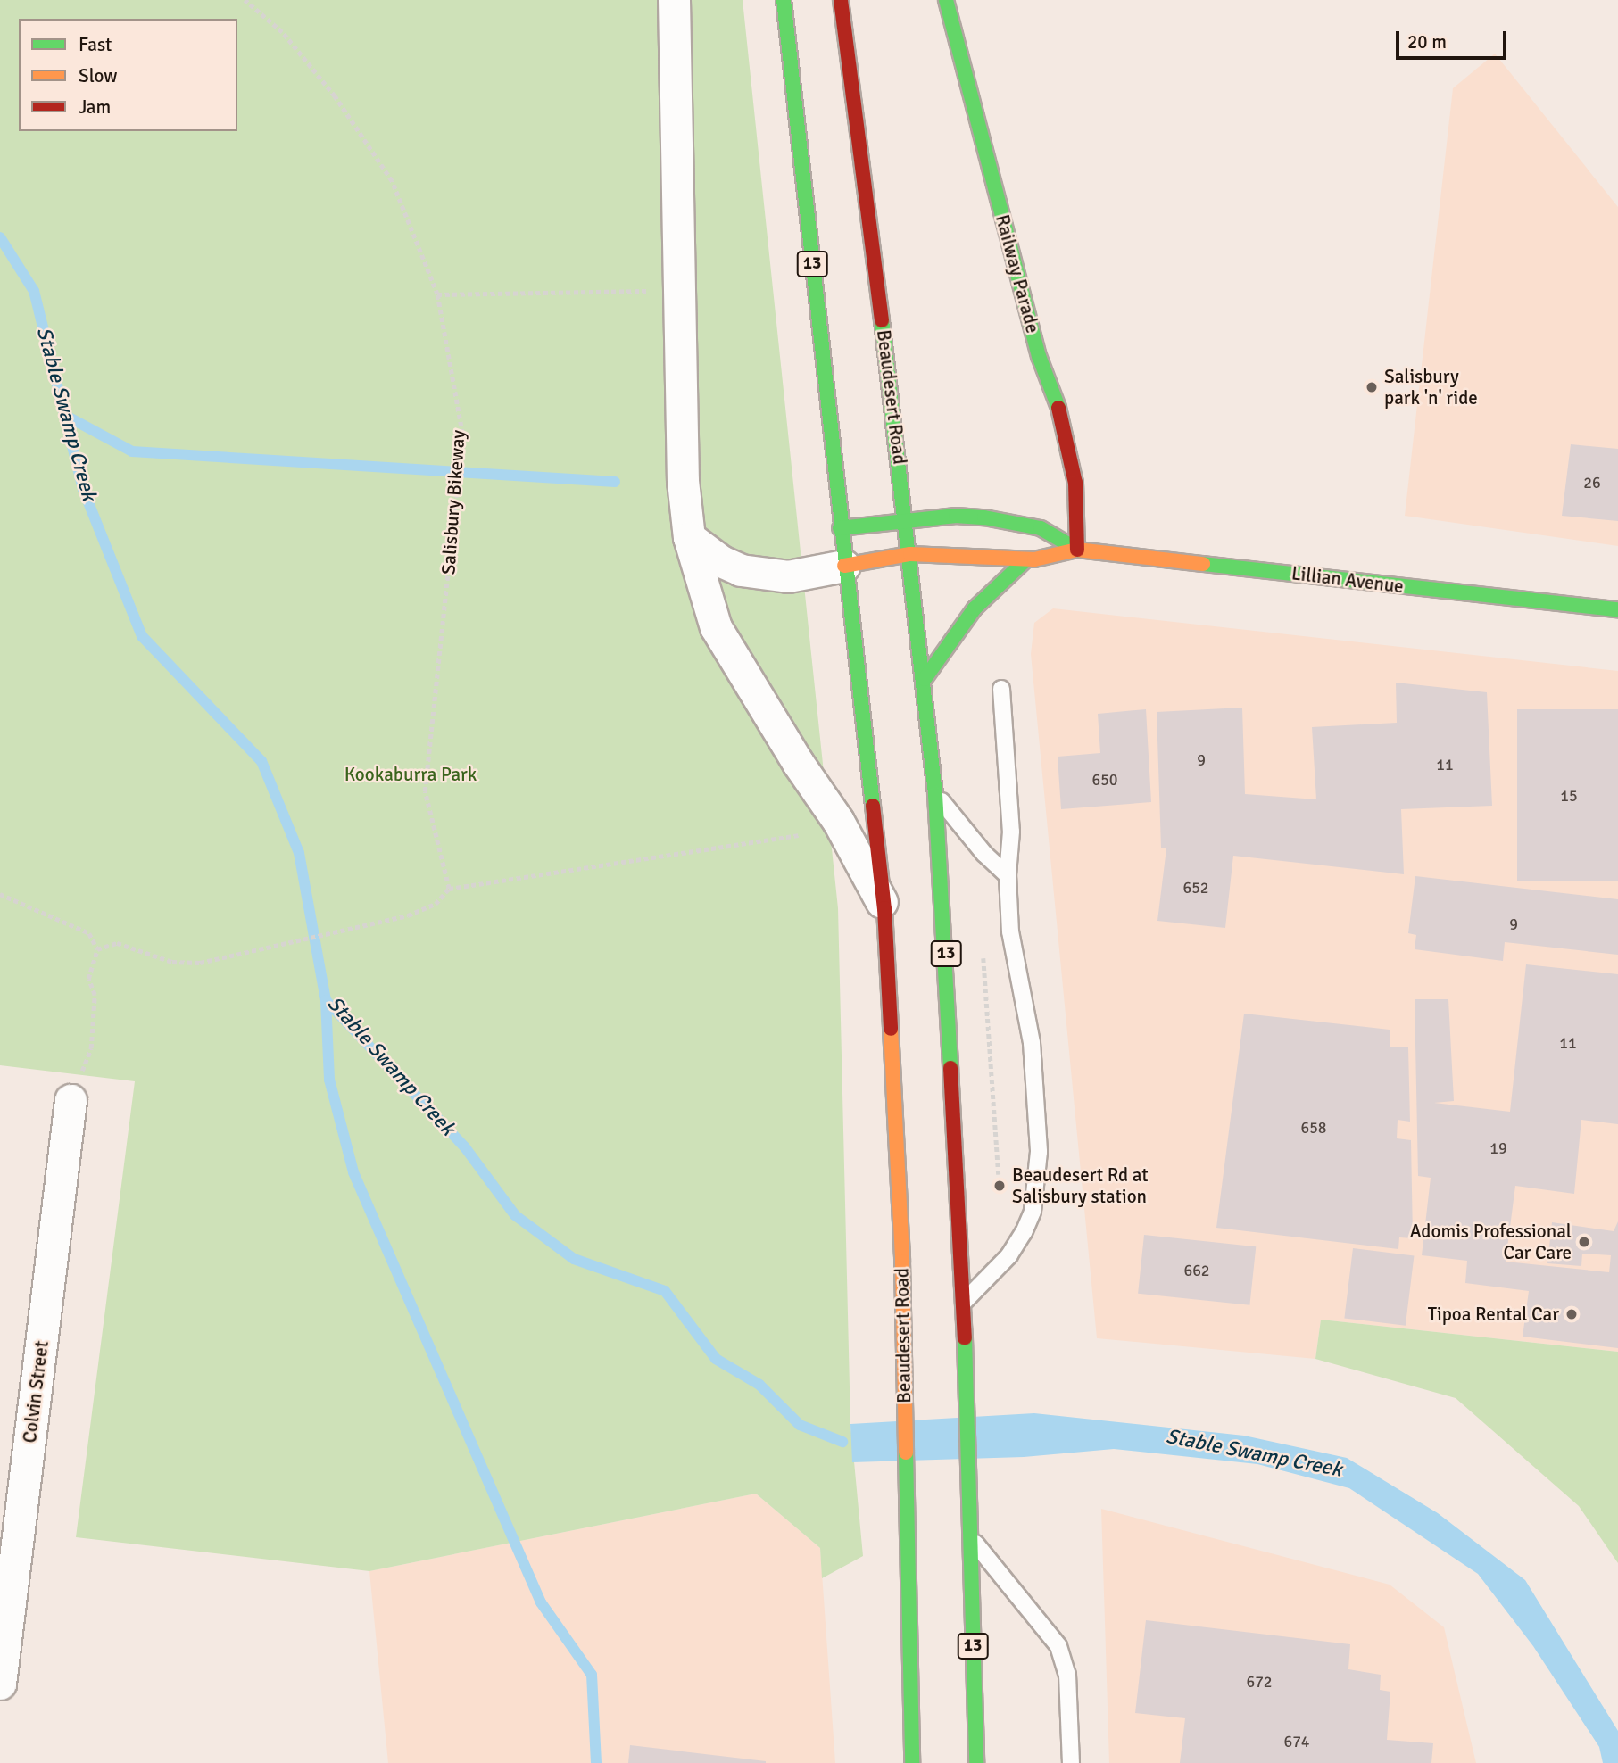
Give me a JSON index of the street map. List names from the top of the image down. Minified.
{"streets":{"main road":["13","Railway Parade","Beaudesert Road","Lillian Avenue"],"street":["Colvin Street"],"path":["Salisbury Bikeway"]},"crossings":[["Railway Parade","Lillian Avenue"],["Beaudesert Road","Lillian Avenue"]],"water":["Stable Swamp Creek"],"parks":["Kookaburra Park"],"places":["Salisbury park 'n' ride","Beaudesert Rd at Salisbury station","Adomis Professional Car Care","Tipoa Rental Car"],"house_numbers":["26","9","11","650","15","652","9","11","658","19","662","672","674"],"legend":["Fast","Slow","Jam"],"scale_bar":"20 m"}
